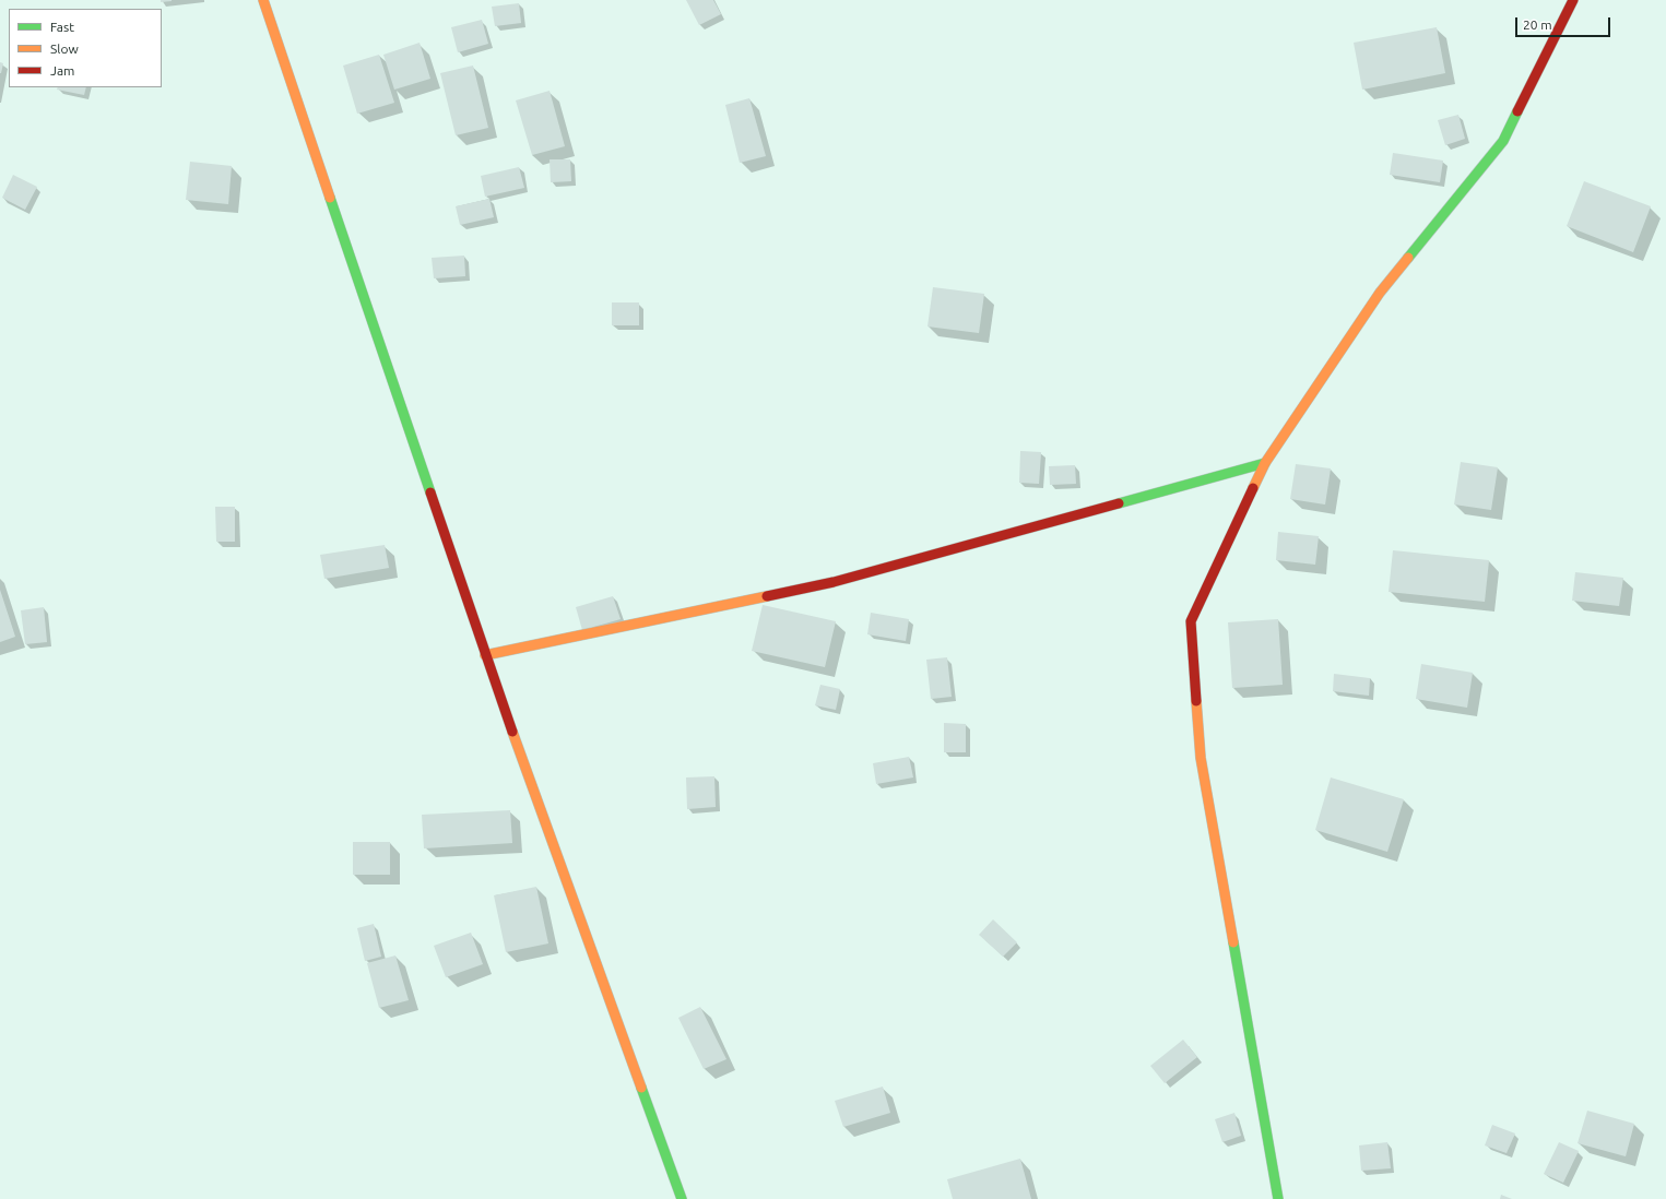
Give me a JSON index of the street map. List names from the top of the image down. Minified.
{"legend":["Fast","Slow","Jam"],"scale_bar":"20 m"}
